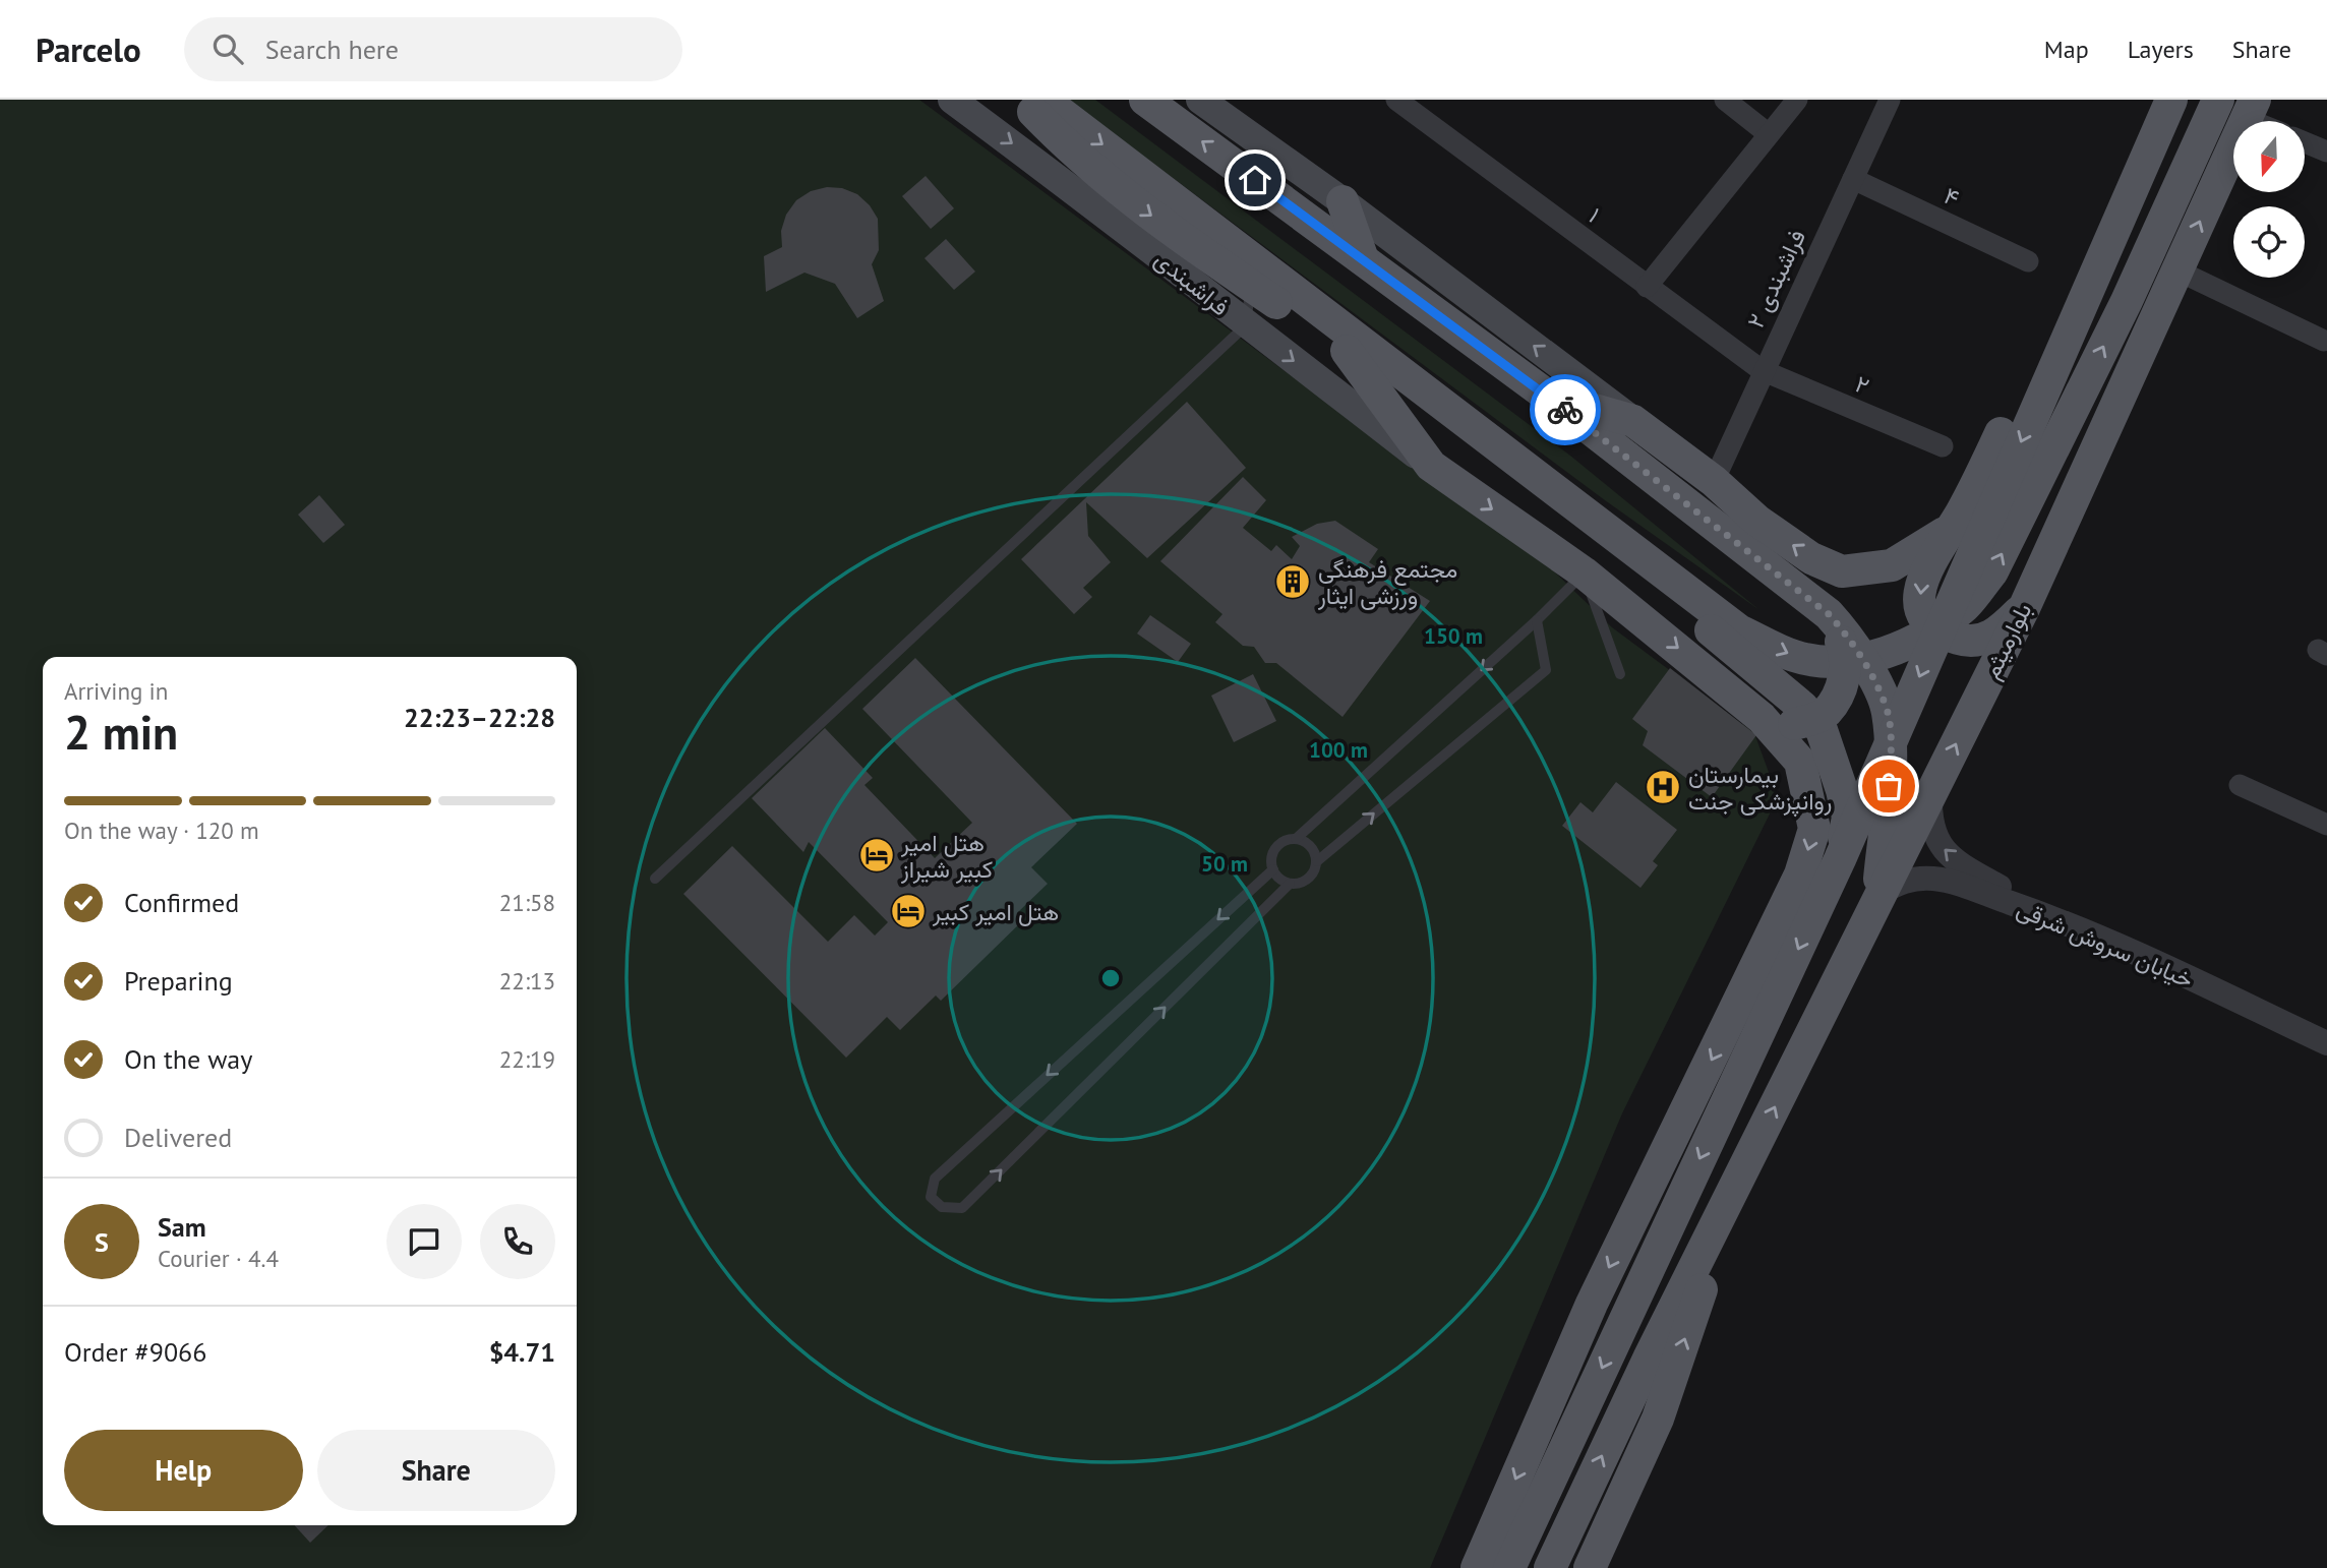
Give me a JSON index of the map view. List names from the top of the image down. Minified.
{"streets":{"main road":["فراشبندی","بلوارمیثم"],"street":["۴","۱","۲ فراشبندی","۲","خیابان سروش شرقی"]},"crossings":[["۴","۲ فراشبندی"],["۱","۲ فراشبندی"],["۱","۲"],["۲ فراشبندی","۲"],["بلوارمیثم","خیابان سروش شرقی"]],"places":{"building":["مجتمع فرهنگی ورزشی ایثار"],"hospital":["بیمارستان روانپزشکی جنت"],"hotel":["هتل امیر کبیر شیراز","هتل امیر کبیر"]},"north":"bottom","page":{"header":"Parcelo","search":"Search here","nav":["Map","Layers","Share"],"heading":["2 min","Arriving in","22:23–22:28"],"panel":["Sam","Courier · 4.4","Order #9066","$4.71"],"bar":"On the way · 120 m","list":[["Confirmed","21:58"],["Preparing","22:13"],["On the way","22:19"],"Delivered"],"round":"S","buttons":["Help","Share"]},"rings":["150 m","100 m","50 m"]}
